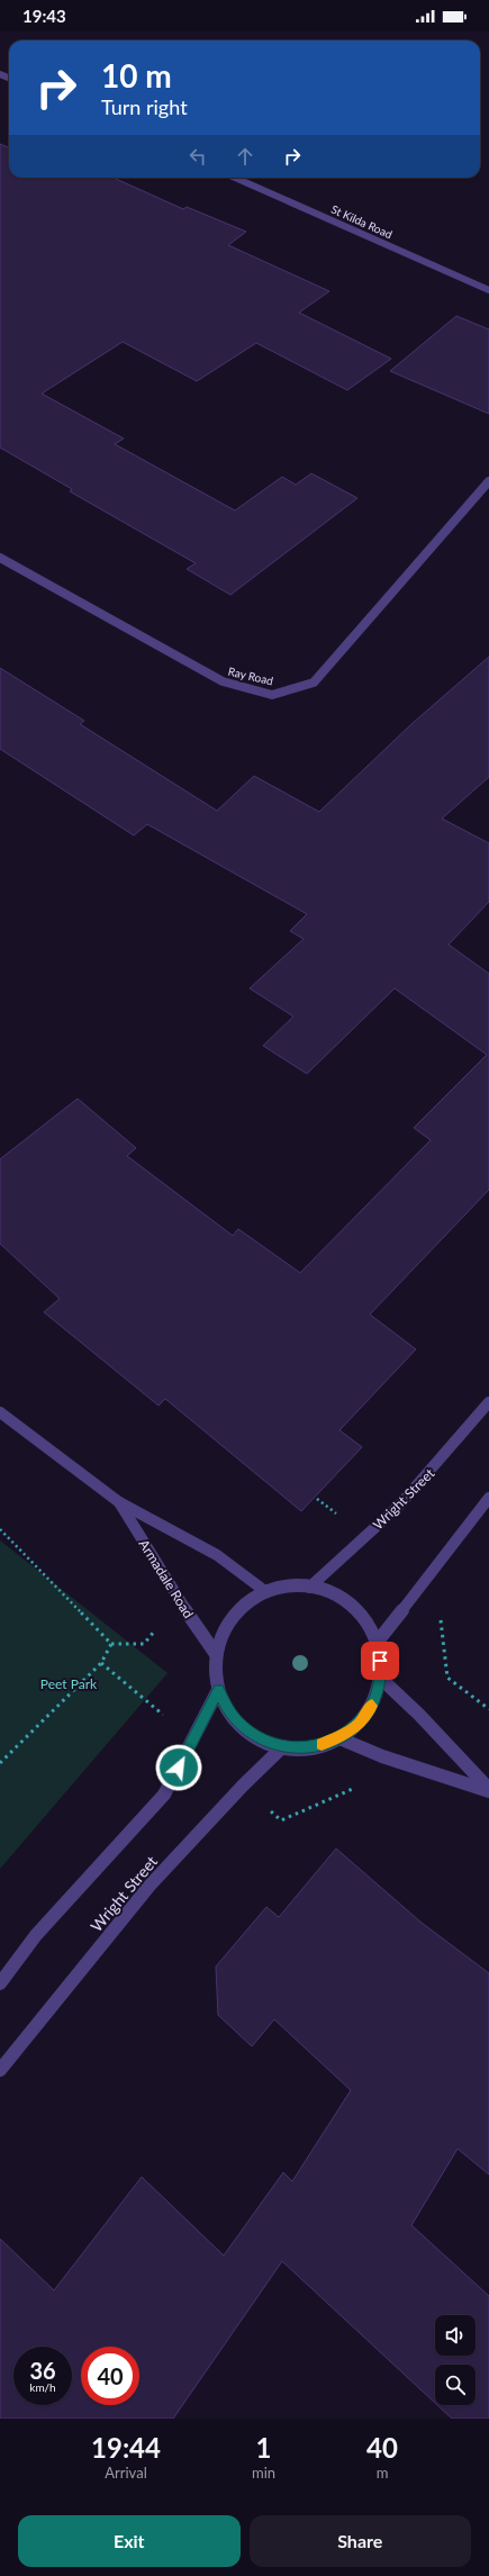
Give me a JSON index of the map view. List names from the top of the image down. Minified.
{"streets":{"street":["St Kilda Road","Ray Road","Wright Street","Armadale Road"]},"parks":["Peet Park"],"page":{"status":"19:43","turn":["10 m","Turn right"],"speed":"36 km/h","limit":"40","eta":["19:44","Arrival","1","min","40","m"],"buttons":["Exit","Share"]}}
